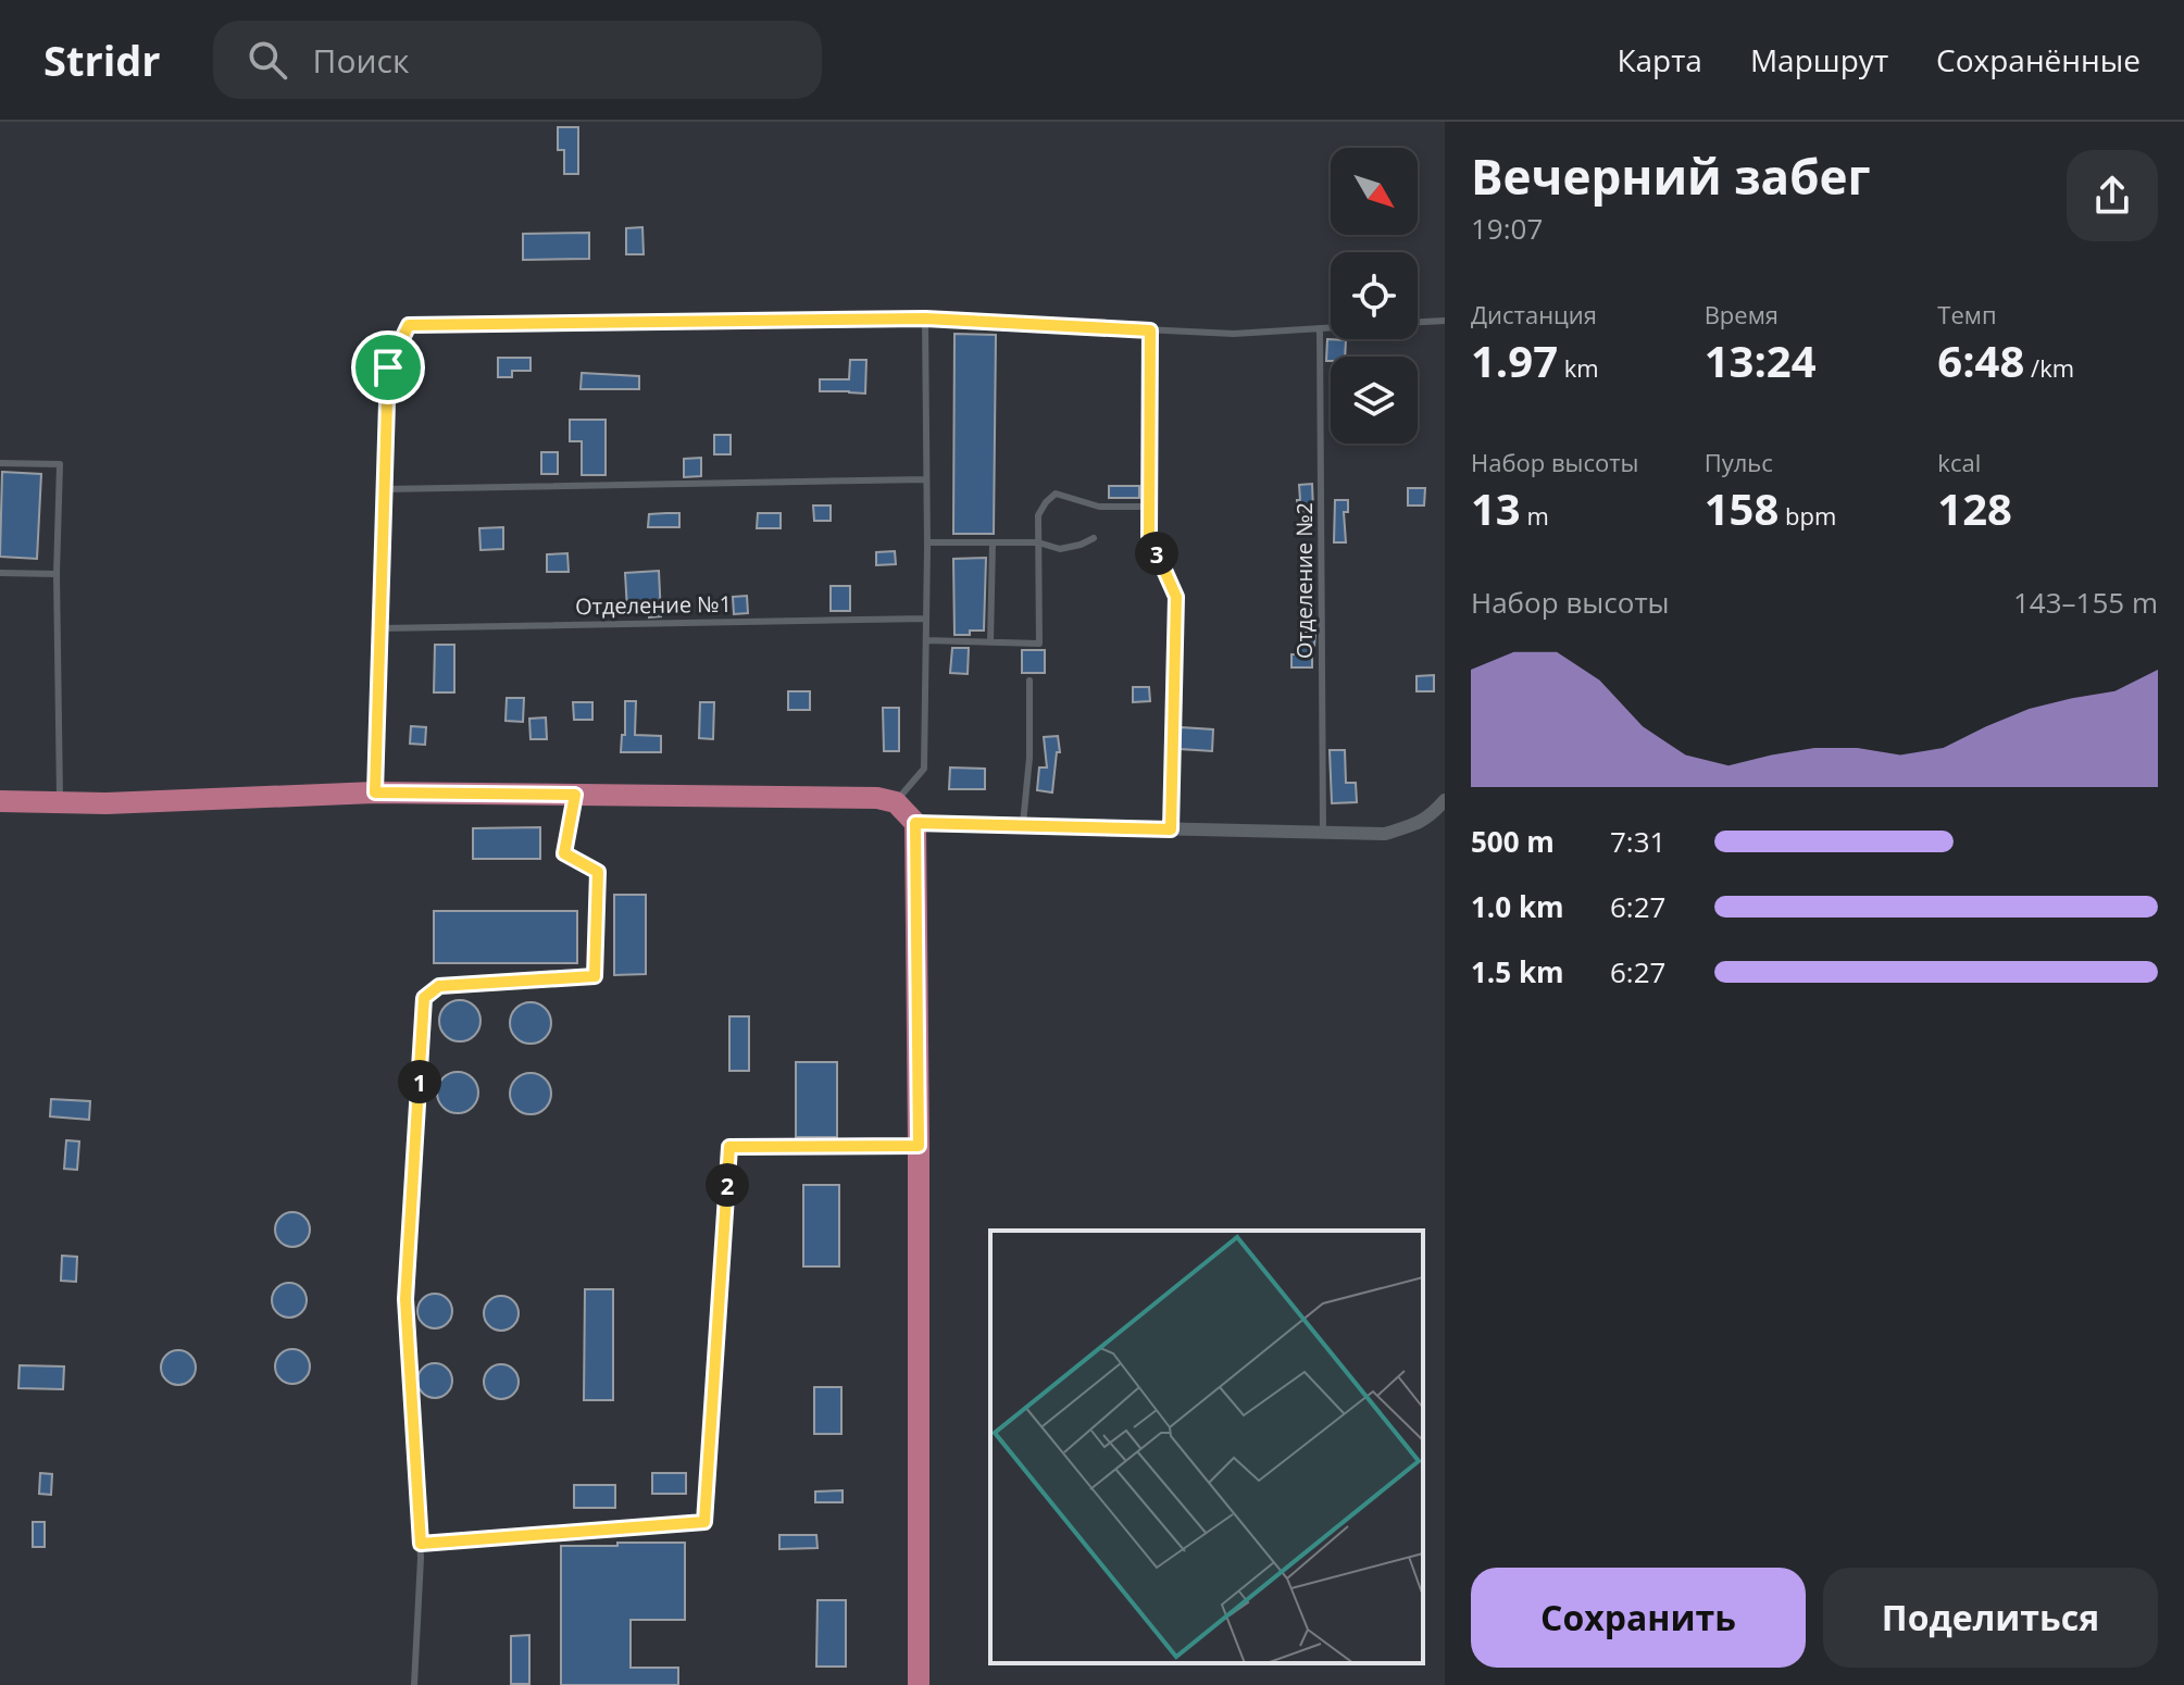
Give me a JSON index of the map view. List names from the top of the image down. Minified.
{"streets":{"lane":["Отделение №2","Отделение №1"]},"north":"bottom right","page":{"header":"Stridr","search":"Поиск","nav":["Карта","Маршрут","Сохранённые"],"heading":["Вечерний забег","19:07"],"stats":[["Дистанция","1.97 km"],["Время","13:24"],["Темп","6:48 /km"],["Набор высоты","13 m"],["Пульс","158 bpm"],["kcal","128"]],"pins":["3","1","2"],"chart":["Набор высоты","143–155 m"],"list":[{"name":"500 m","note":"7:31"},{"name":"1.0 km","note":"6:27"},{"name":"1.5 km","note":"6:27"}],"buttons":["Сохранить","Поделиться"]}}
